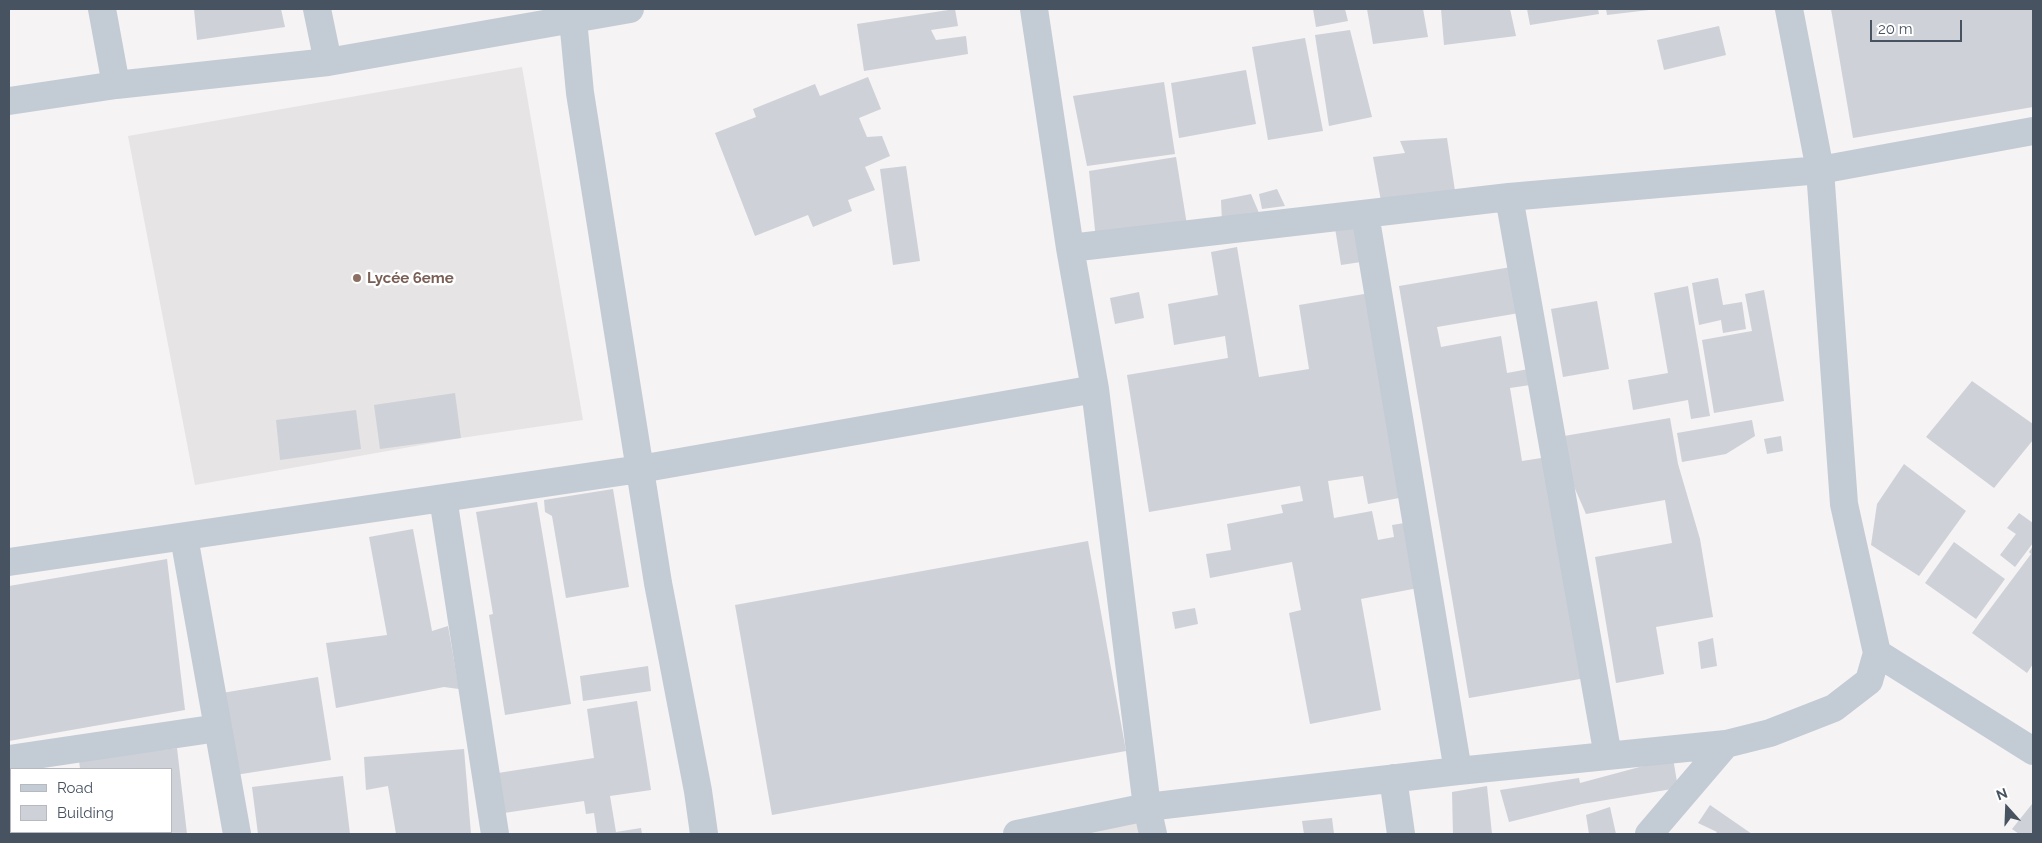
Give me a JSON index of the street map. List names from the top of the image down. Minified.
{"places":["Lycée 6eme"],"legend":["Road","Building"],"scale_bar":"20 m","north":"top"}
